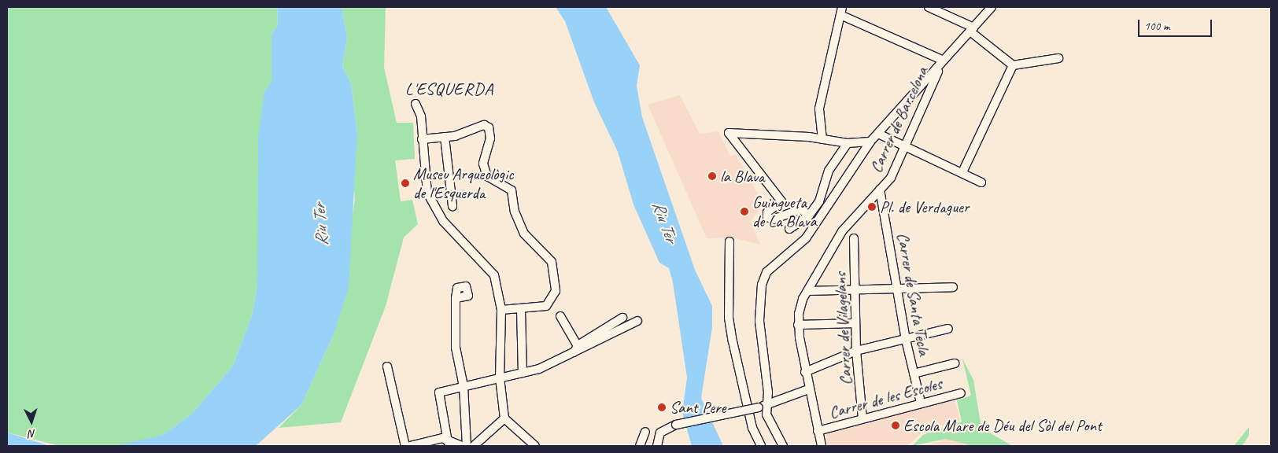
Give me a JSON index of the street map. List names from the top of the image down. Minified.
{"streets":{"street":["Carrer de Barcelona","Carrer de Santa Tecla","Carrer de Vilagelans","Carrer de les Escoles"]},"crossings":[["Carrer de Barcelona","Carrer de Santa Tecla"],["Carrer de Barcelona","Carrer de les Escoles"],["Carrer de Santa Tecla","Carrer de les Escoles"],["Carrer de Vilagelans","Carrer de les Escoles"]],"districts":["L'ESQUERDA"],"water":["Riu Ter"],"places":["la Blava","Museu Arqueològic de l'Esquerda","Pl. de Verdaguer","Guingueta de La Blava","Sant Pere","Escola Mare de Déu del Sòl del Pont"],"scale_bar":"100 m","north":"bottom"}
